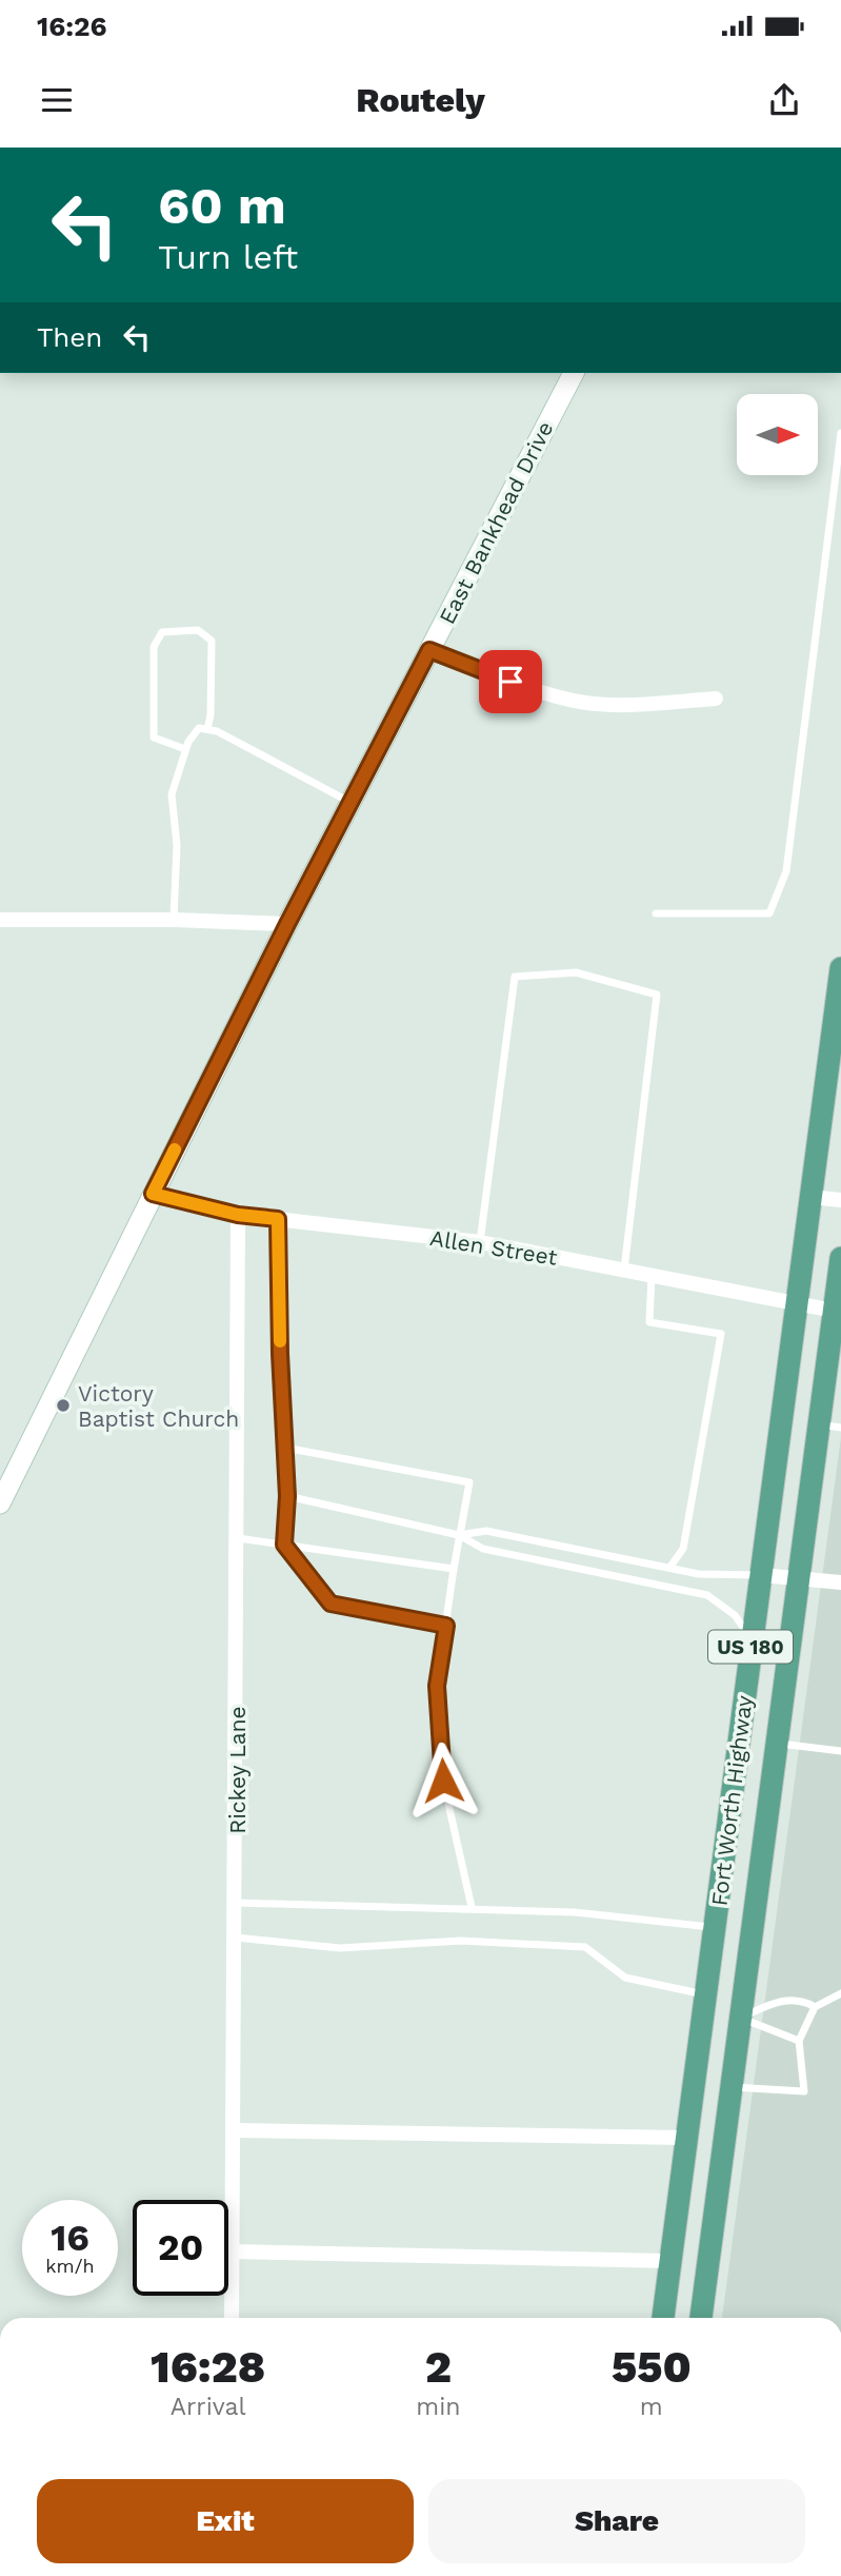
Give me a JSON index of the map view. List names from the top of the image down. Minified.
{"streets":{"main road":["US 180","Fort Worth Highway"],"street":["East Bankhead Drive","Allen Street","Rickey Lane"]},"crossings":[["East Bankhead Drive","Allen Street"],["Allen Street","Rickey Lane"],["Allen Street","Fort Worth Highway"]],"places":["Victory Baptist Church"],"north":"right","page":{"status":"16:26","header":"Routely","turn":["60 m","Turn left"],"then":"Then","speed":"16 km/h","limit":"20","eta":["16:28","Arrival","2","min","550","m"],"buttons":["Exit","Share"]}}
